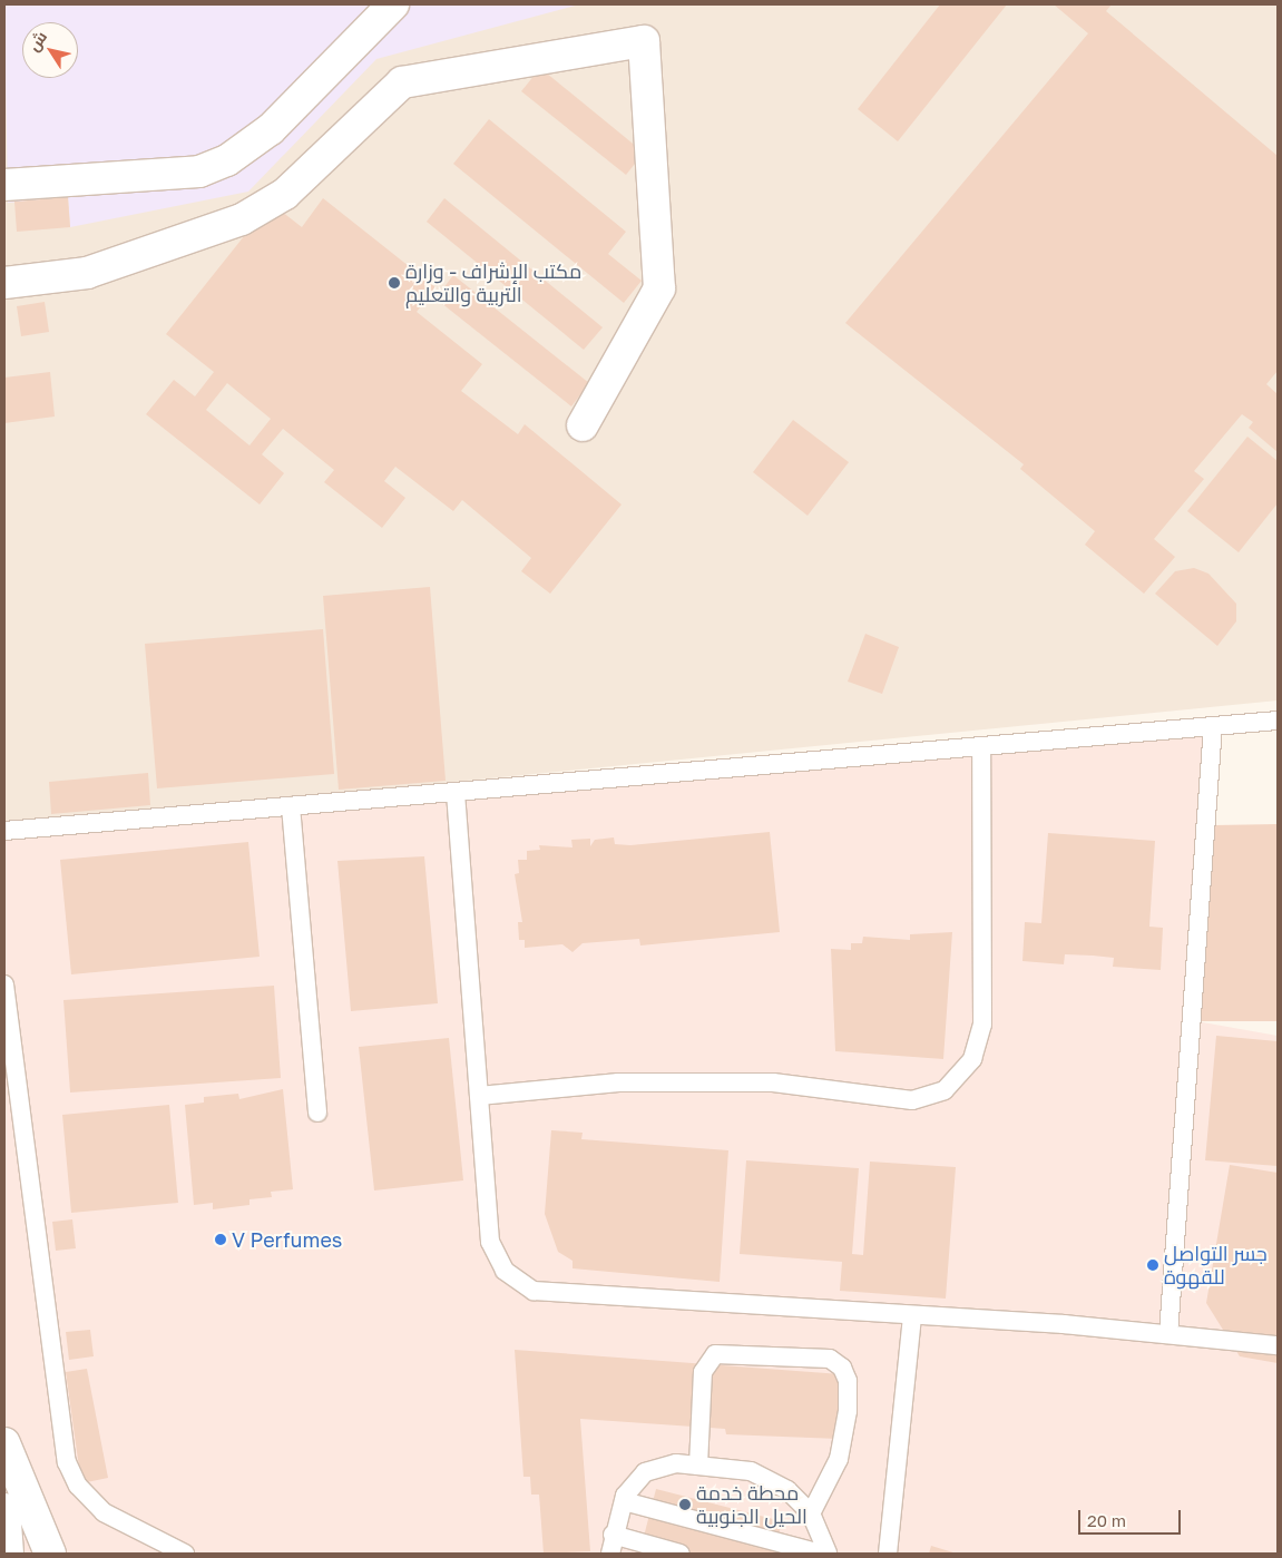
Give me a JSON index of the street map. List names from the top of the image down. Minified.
{"places":["مكتب الإشراف - وزارة التربية والتعليم","V Perfumes","جسر التواصل للقهوة","محطة خدمة الحيل الجنوبية"],"scale_bar":"20 m","north":"top left"}
